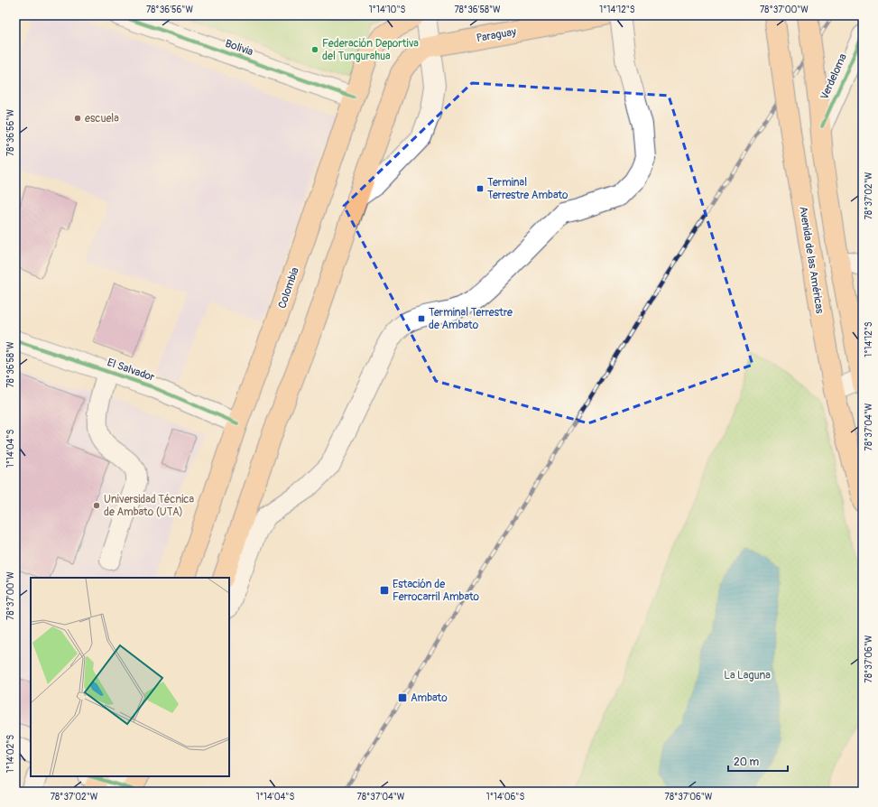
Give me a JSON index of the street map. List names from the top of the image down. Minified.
{"streets":{"main road":["Paraguay","Avenida de las Américas","Colombia"],"street":["Bolivia","Verdeloma","El Salvador"]},"crossings":[["Bolivia","Colombia"],["Colombia","El Salvador"]],"parks":["La Laguna"],"places":{"other":["Federación Deportiva del Tungurahua","escuela","Universidad Técnica de Ambato (UTA)"],"transit":["Terminal Terrestre Ambato","Terminal Terrestre de Ambato","Estación de Ferrocarril Ambato","Ambato"]},"scale_bar":"20 m","coordinates":["78°36'56\"W","1°14'10\"S","78°36'58\"W","1°14'12\"S","78°37'00\"W","78°37'02\"W","78°37'04\"W","1°14'04\"S","78°37'06\"W","1°14'02\"S","1°14'06\"S"]}
